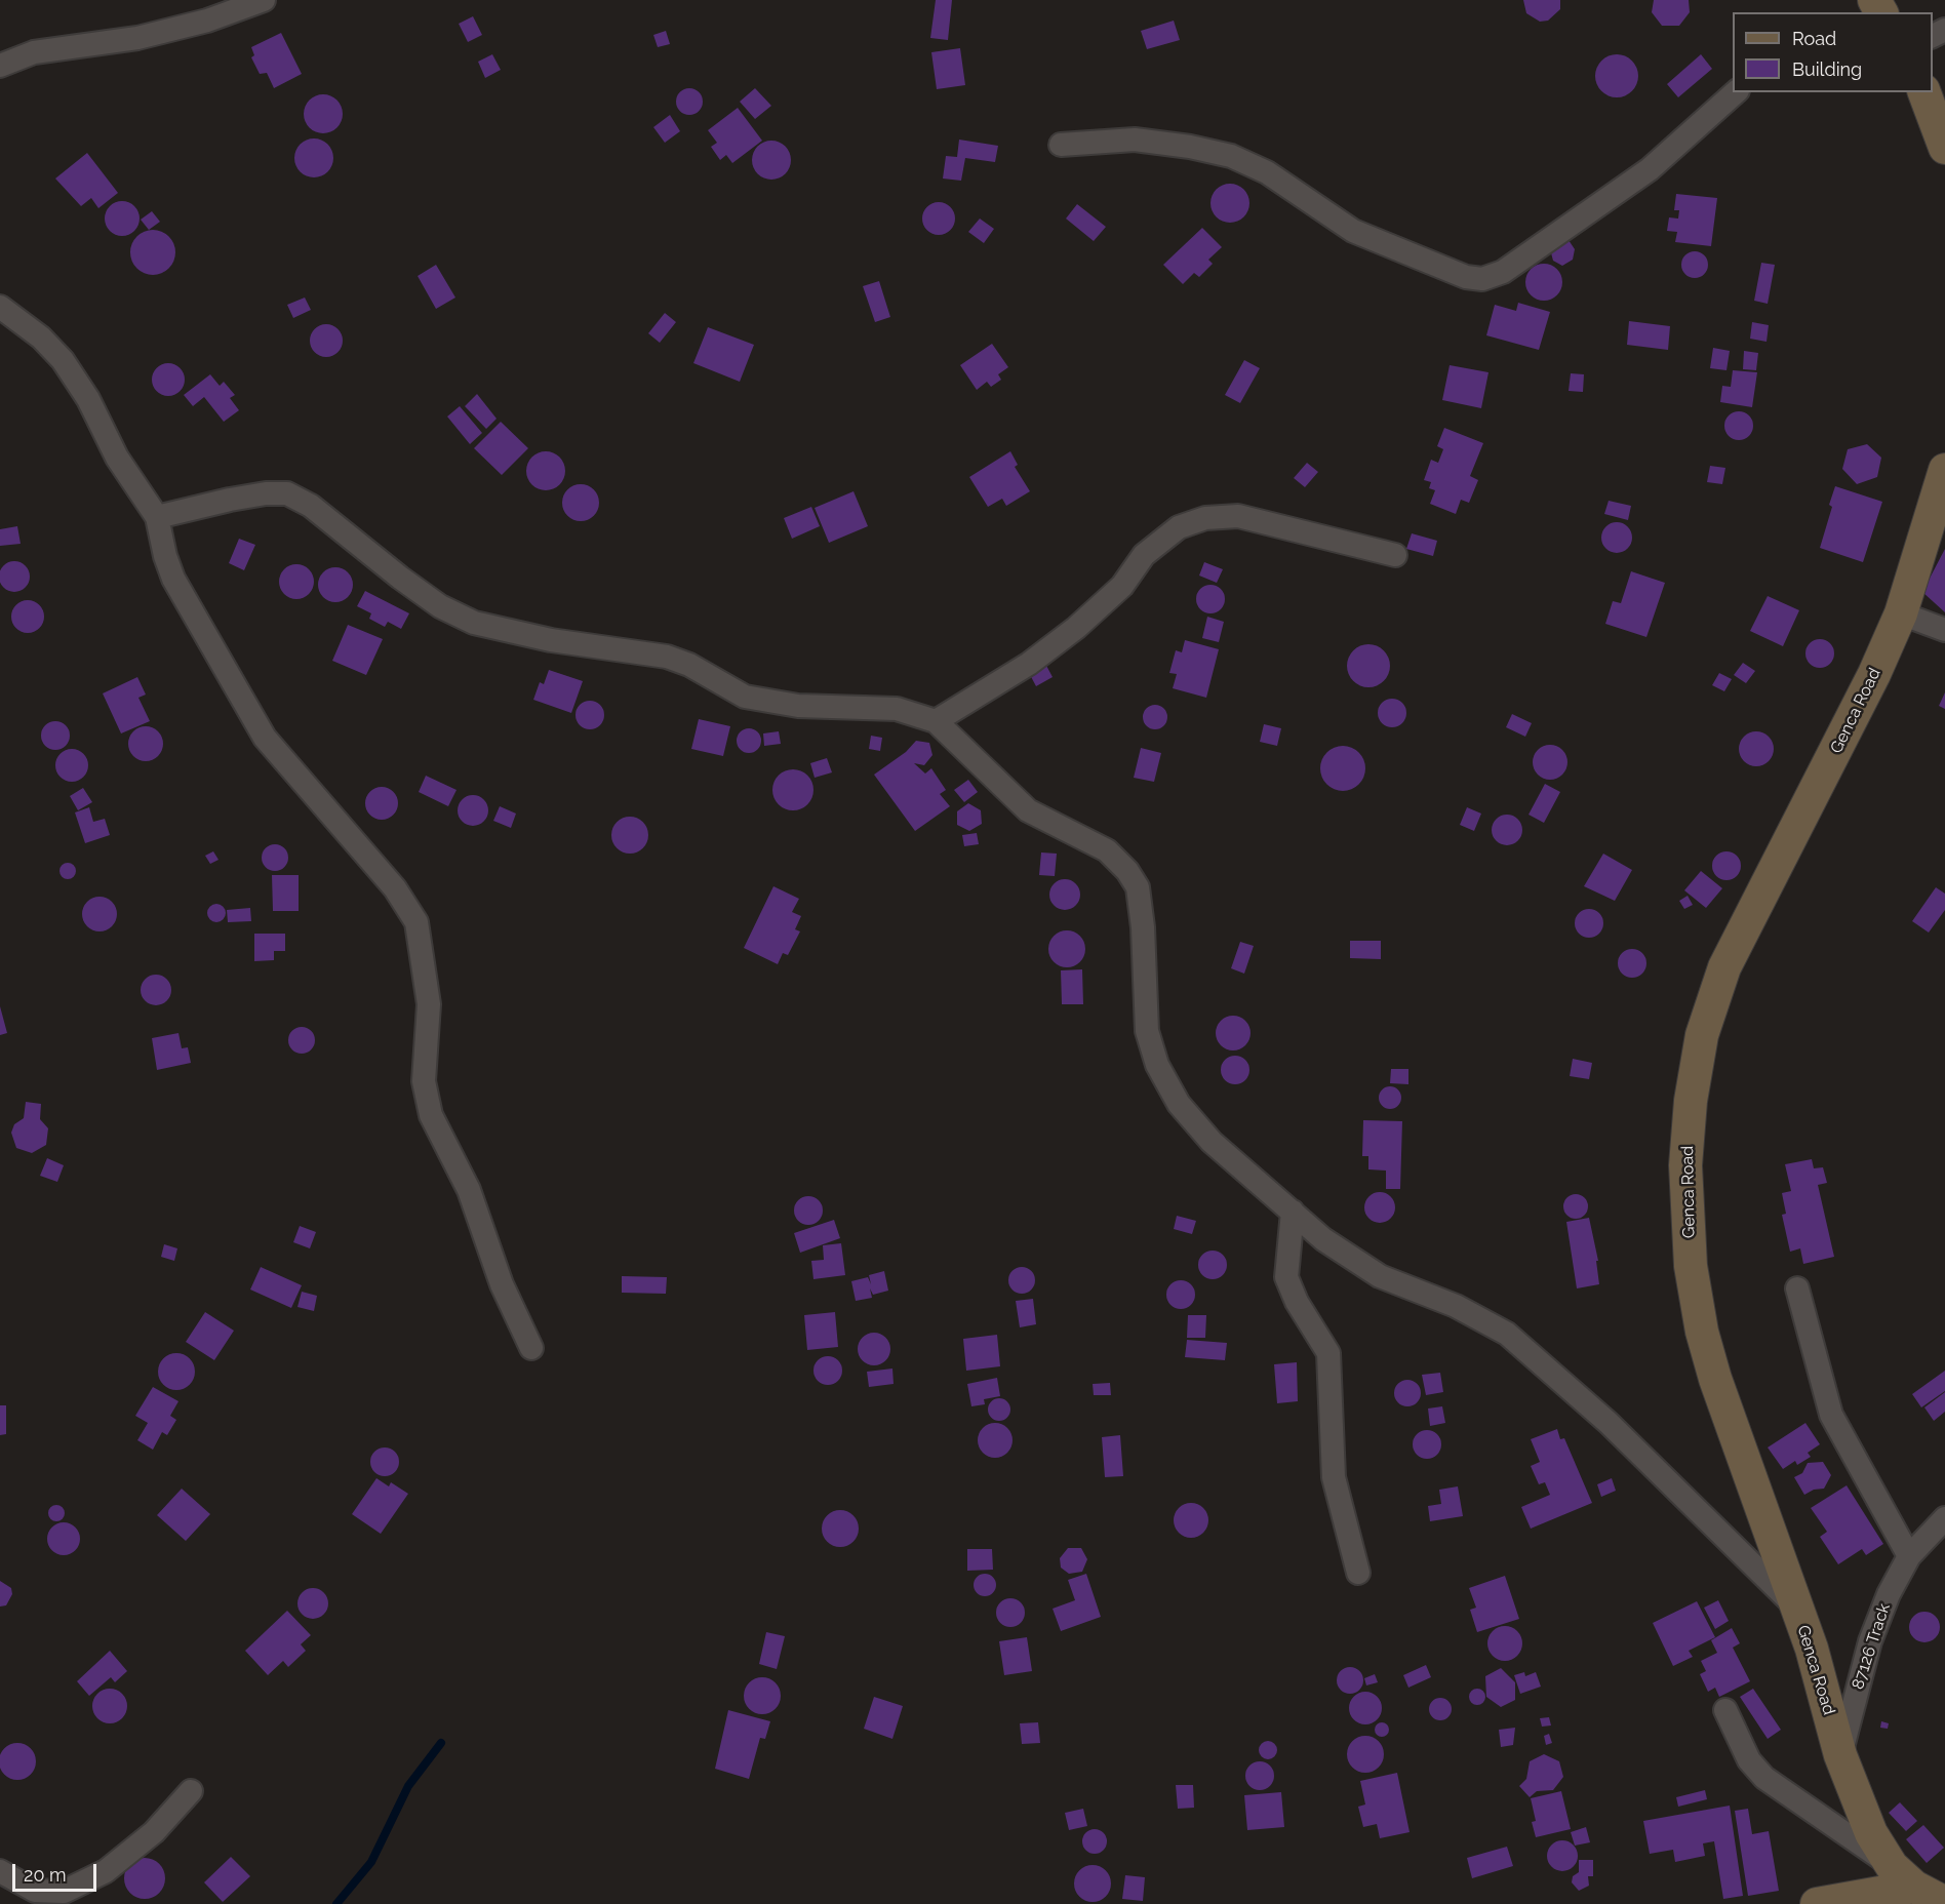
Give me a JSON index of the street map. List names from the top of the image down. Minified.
{"streets":{"street":["Genca Road","87126 Track"]},"crossings":[["Genca Road","87126 Track"]],"legend":["Road","Building"],"scale_bar":"20 m"}
